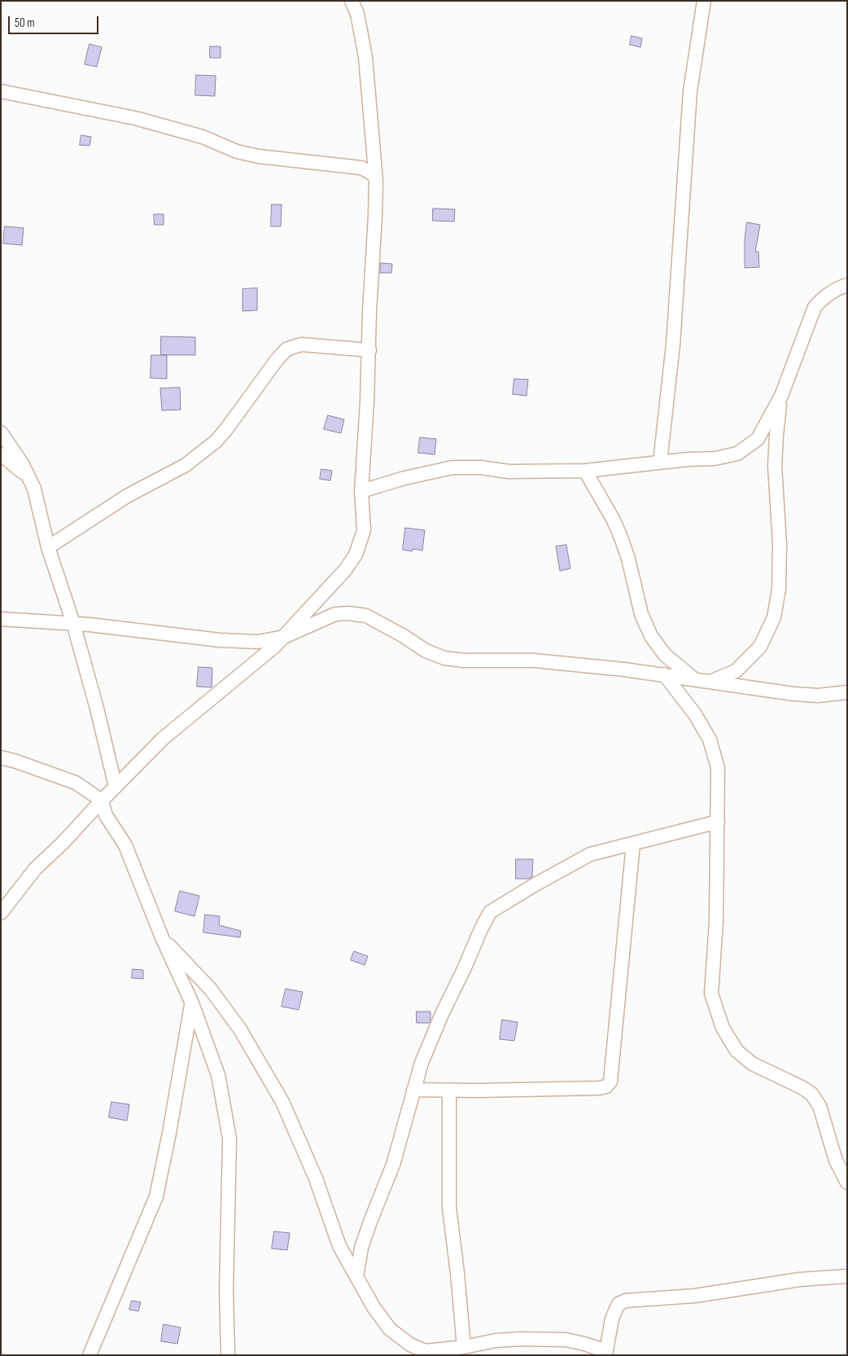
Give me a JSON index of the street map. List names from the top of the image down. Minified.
{"scale_bar":"50 m"}
